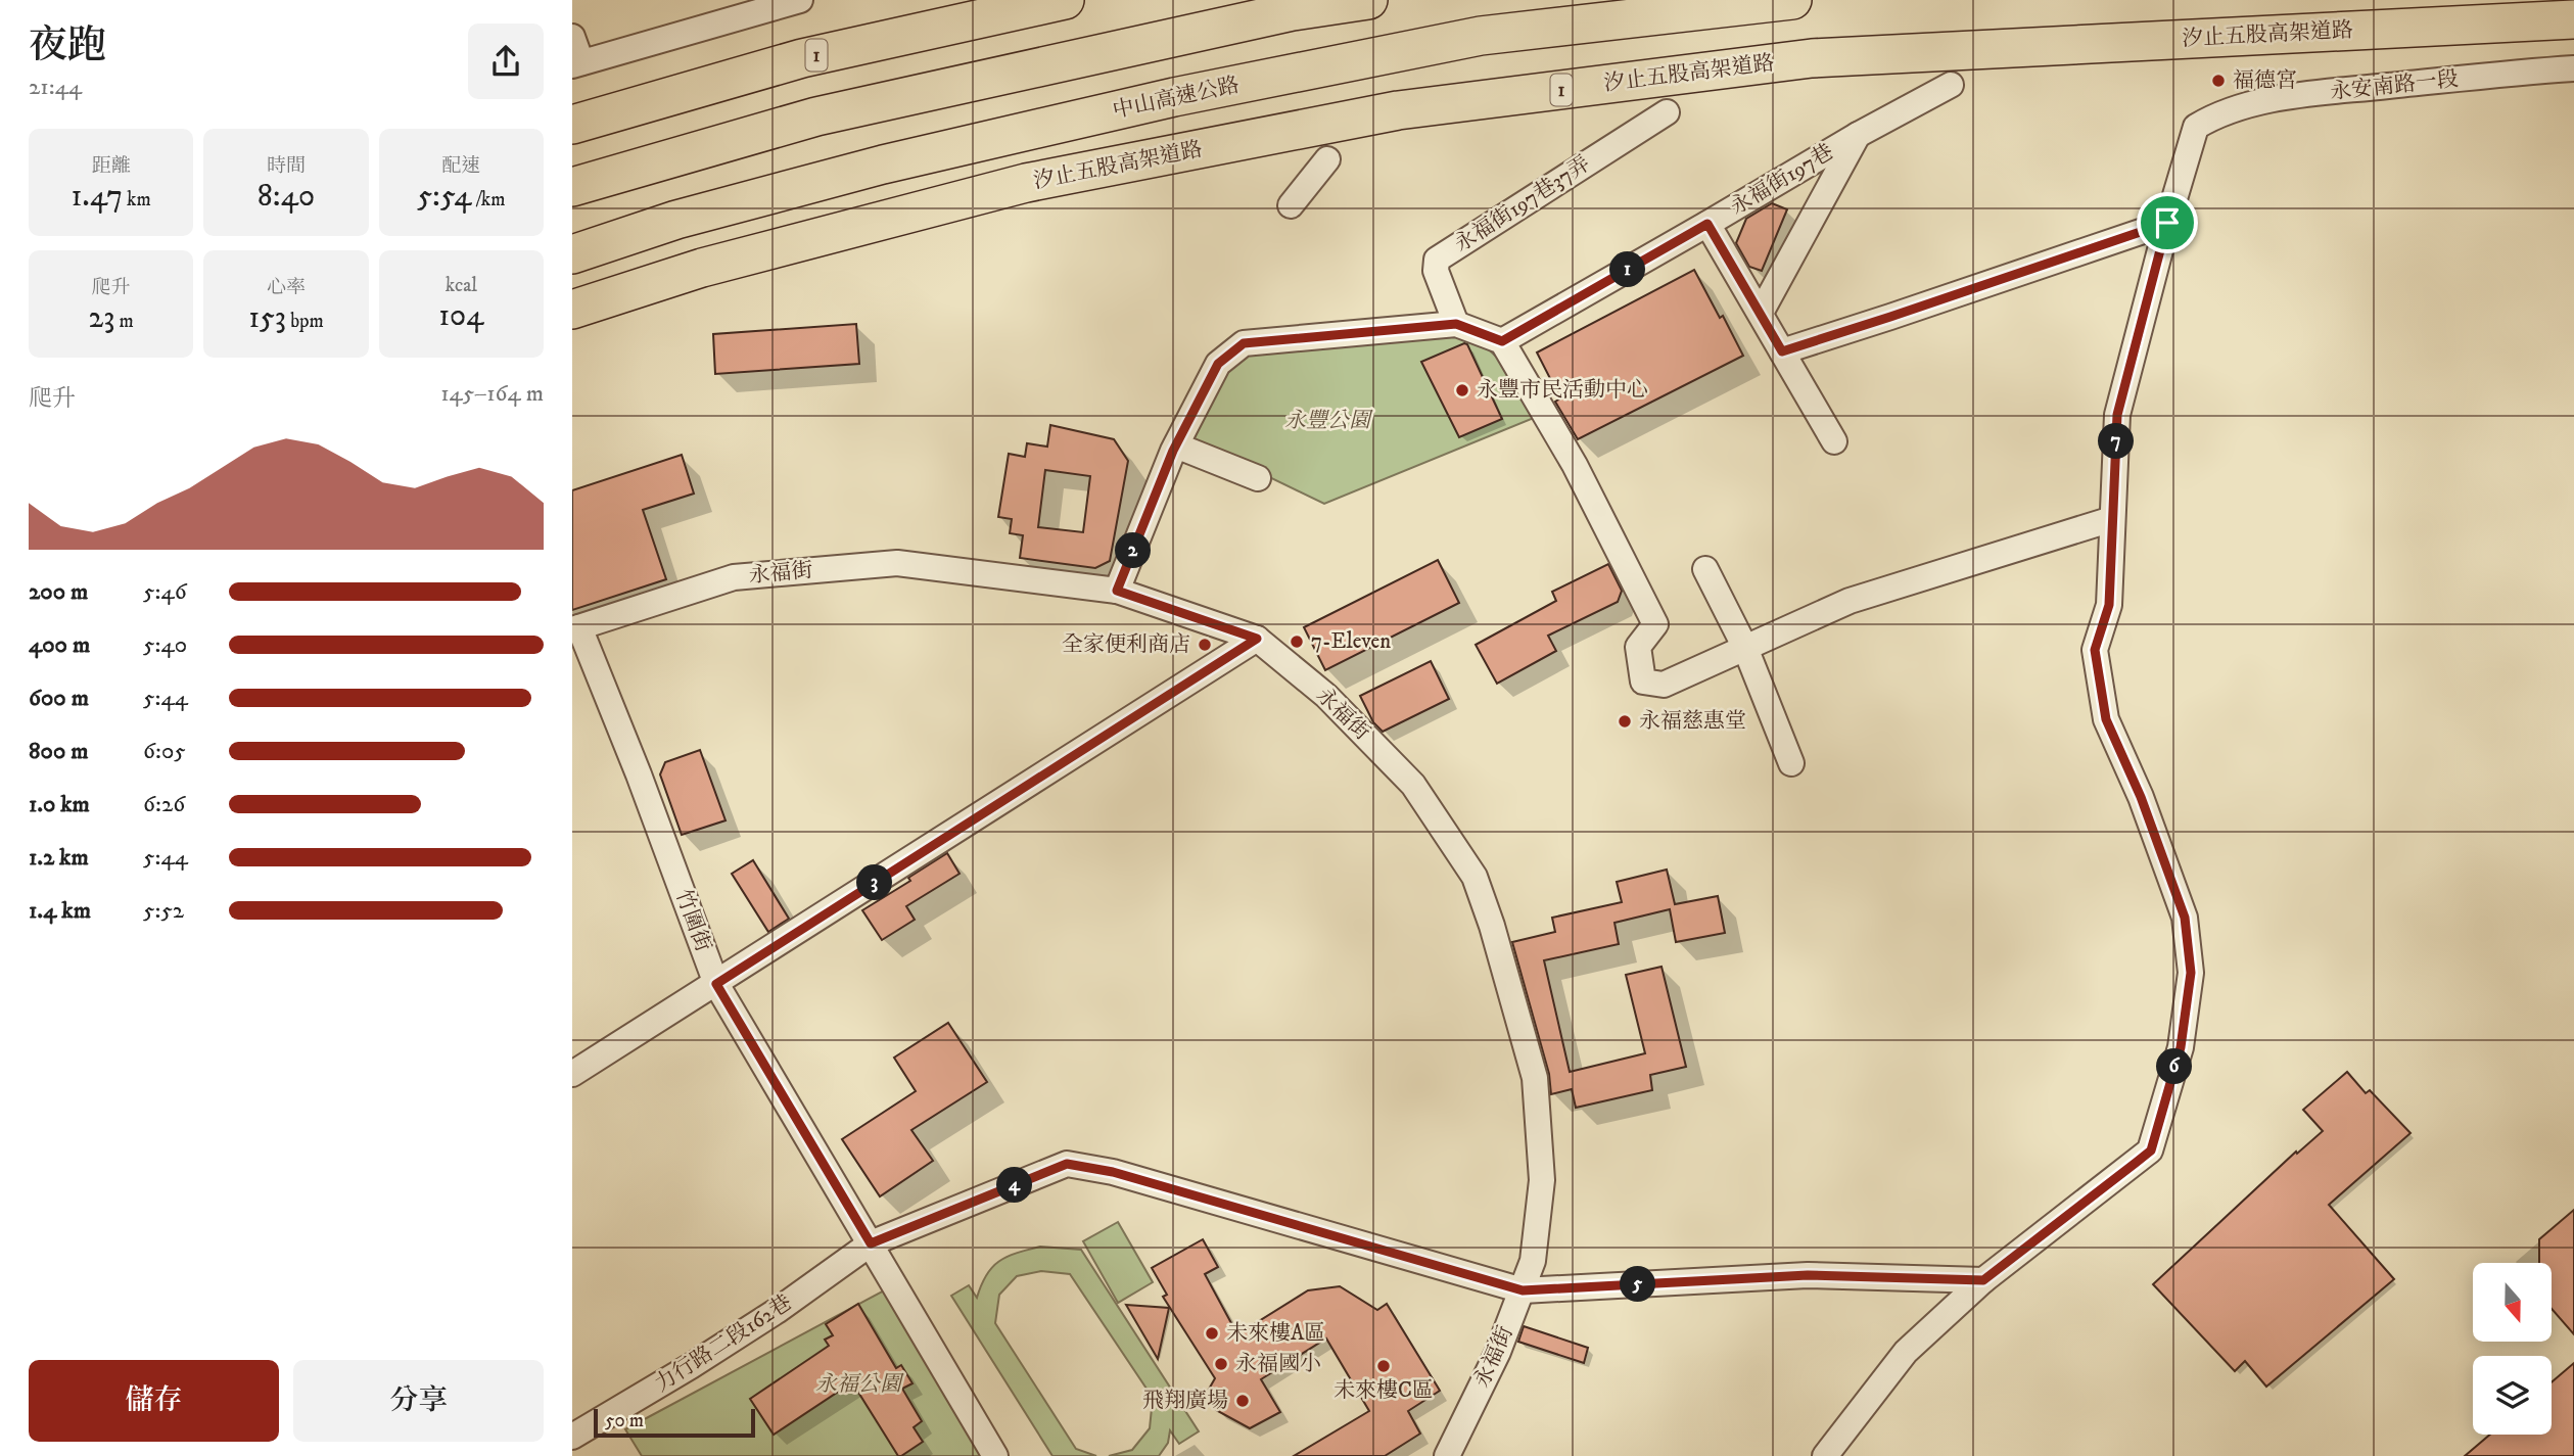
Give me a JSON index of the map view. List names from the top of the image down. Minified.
{"streets":{"highway":["汐止五股高架道路","1","中山高速公路"],"street":["永安南路一段","永福街197巷","永福街197巷37弄","永福街","竹圍街","力行路二段162巷"]},"crossings":[["永福街","竹圍街"],["永福街","力行路二段162巷"],["竹圍街","力行路二段162巷"]],"parks":["永豐公園","永福公園"],"places":["福德宮","永豐市民活動中心","7-Eleven","全家便利商店","永福慈惠堂","未來樓A區","永福國小","未來樓C區","飛翔廣場"],"scale_bar":"50 m","north":"bottom","page":{"heading":["夜跑","21:44"],"stats":[["距離","1.47 km"],["時間","8:40"],["配速","5:54 /km"],["爬升","23 m"],["心率","153 bpm"],["kcal","104"]],"pins":["1","7","2","3","6","4","5"],"chart":["爬升","145–164 m"],"list":[{"name":"200 m","note":"5:46"},{"name":"400 m","note":"5:40"},{"name":"600 m","note":"5:44"},{"name":"800 m","note":"6:05"},{"name":"1.0 km","note":"6:26"},{"name":"1.2 km","note":"5:44"},{"name":"1.4 km","note":"5:52"}],"buttons":["儲存","分享"],"scale":"50 m"}}
